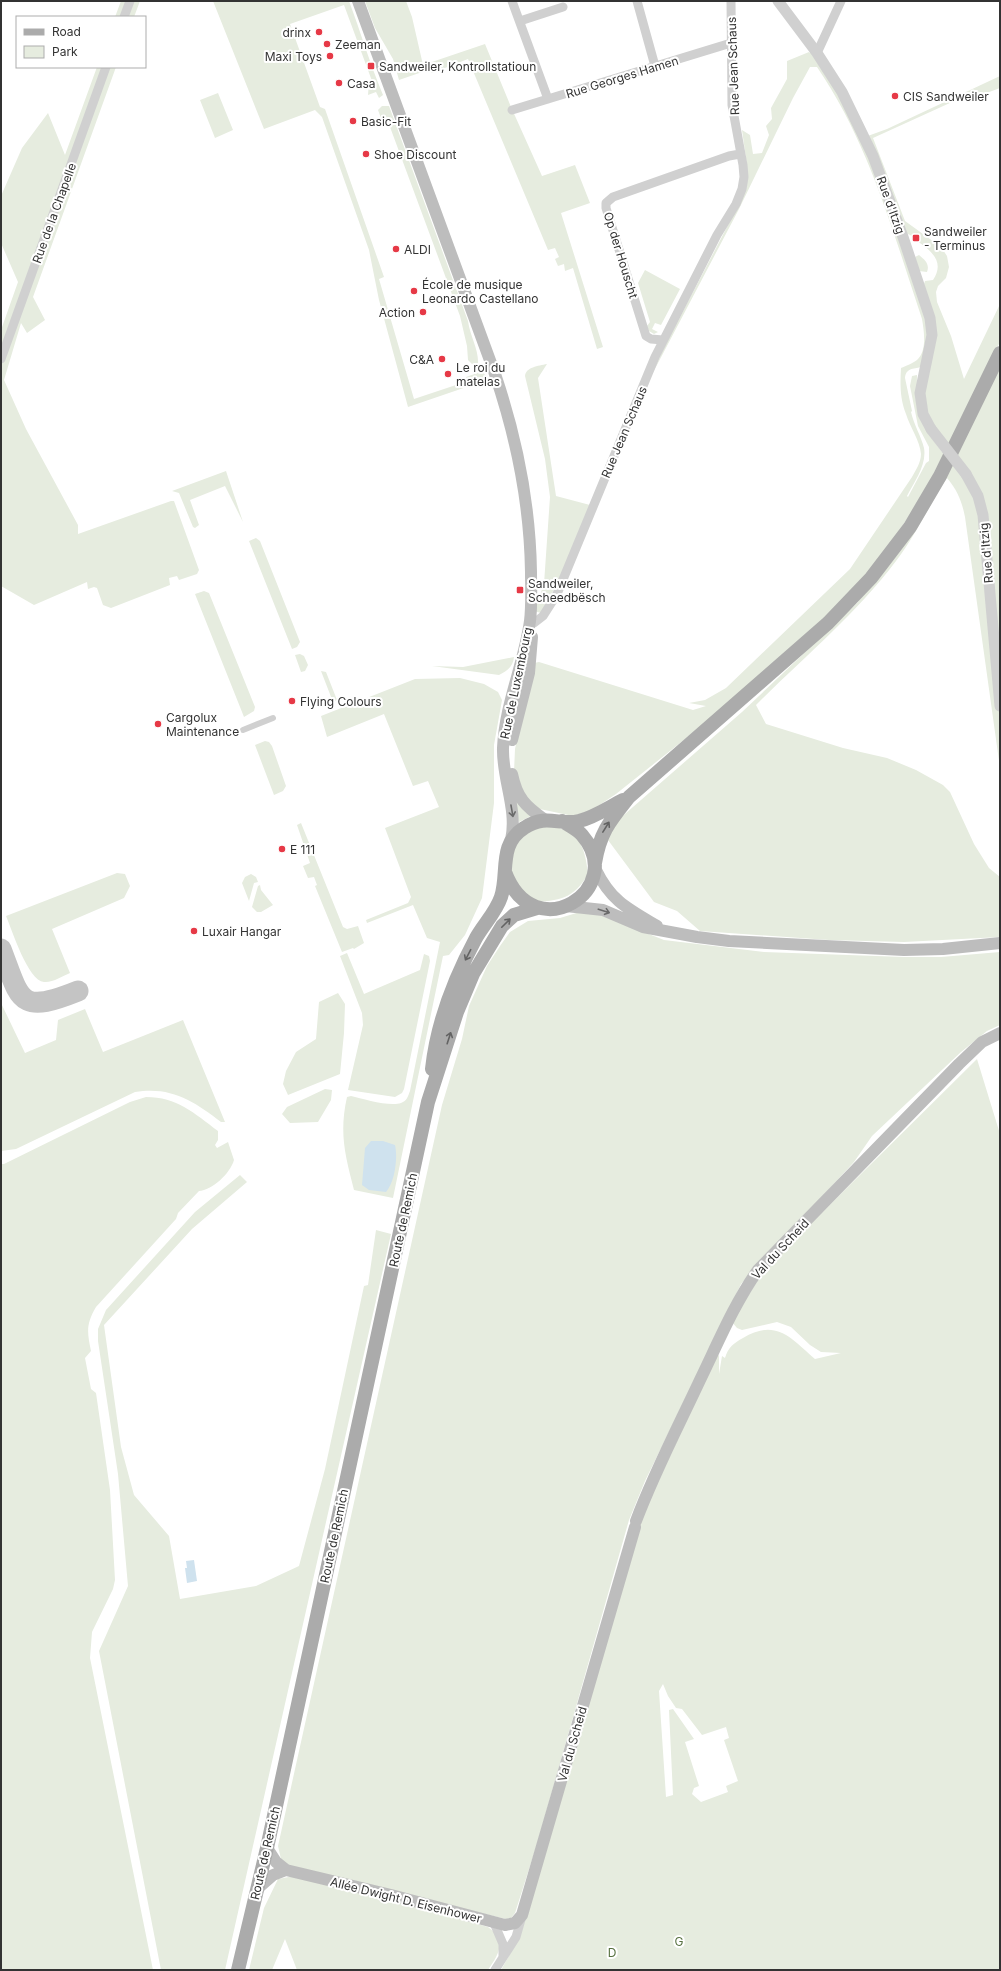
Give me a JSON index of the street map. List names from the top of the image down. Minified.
{"streets":{"main road":["Rue de Luxembourg","Route de Remich","Val du Scheid","Allée Dwight D. Eisenhower"],"street":["Rue Jean Schaus","Rue Georges Hamen","Rue d'Itzig","Rue de la Chapelle","Op der Houscht"]},"crossings":[["Rue Jean Schaus","Rue Georges Hamen"],["Rue Jean Schaus","Op der Houscht"],["Rue Jean Schaus","Rue de Luxembourg"],["Rue de Luxembourg","Route de Remich"],["Val du Scheid","Allée Dwight D. Eisenhower"]],"parks":["G","D"],"places":{"other":["drinx","Zeeman","Maxi Toys","Casa","CIS Sandweiler","Basic-Fit","Shoe Discount","ALDI","École de musique Leonardo Castellano","Action","C&A","Le roi du matelas","Flying Colours","Cargolux Maintenance","E 111","Luxair Hangar"],"transit":["Sandweiler, Kontrollstatioun","Sandweiler - Terminus","Sandweiler, Scheedbësch"]},"legend":["Road","Park"]}
